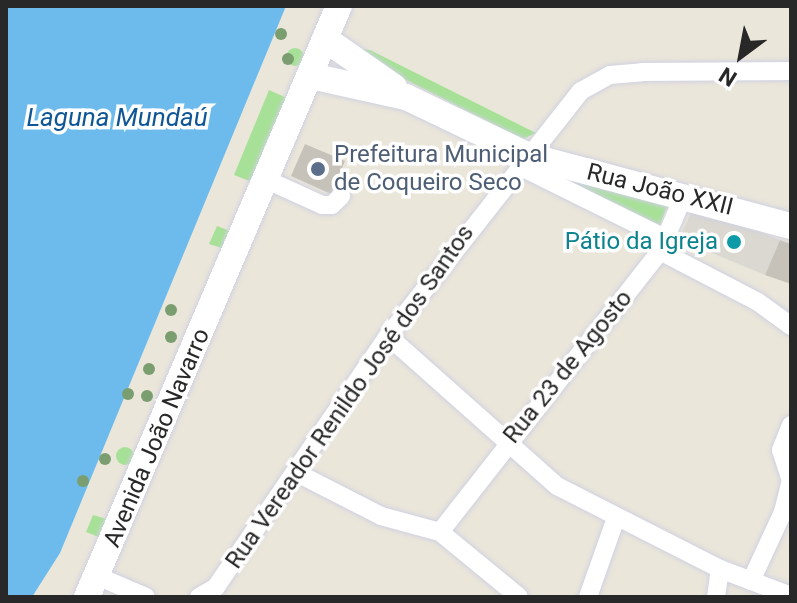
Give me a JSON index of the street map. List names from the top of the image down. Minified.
{"streets":{"street":["Rua João XXII","Rua 23 de Agosto","Rua Vereador Renildo José dos Santos","Avenida João Navarro"]},"crossings":[["Rua João XXII","Rua 23 de Agosto"],["Rua João XXII","Rua Vereador Renildo José dos Santos"]],"water":["Laguna Mundaú"],"places":["Prefeitura Municipal de Coqueiro Seco","Pátio da Igreja"],"north":"bottom left"}
